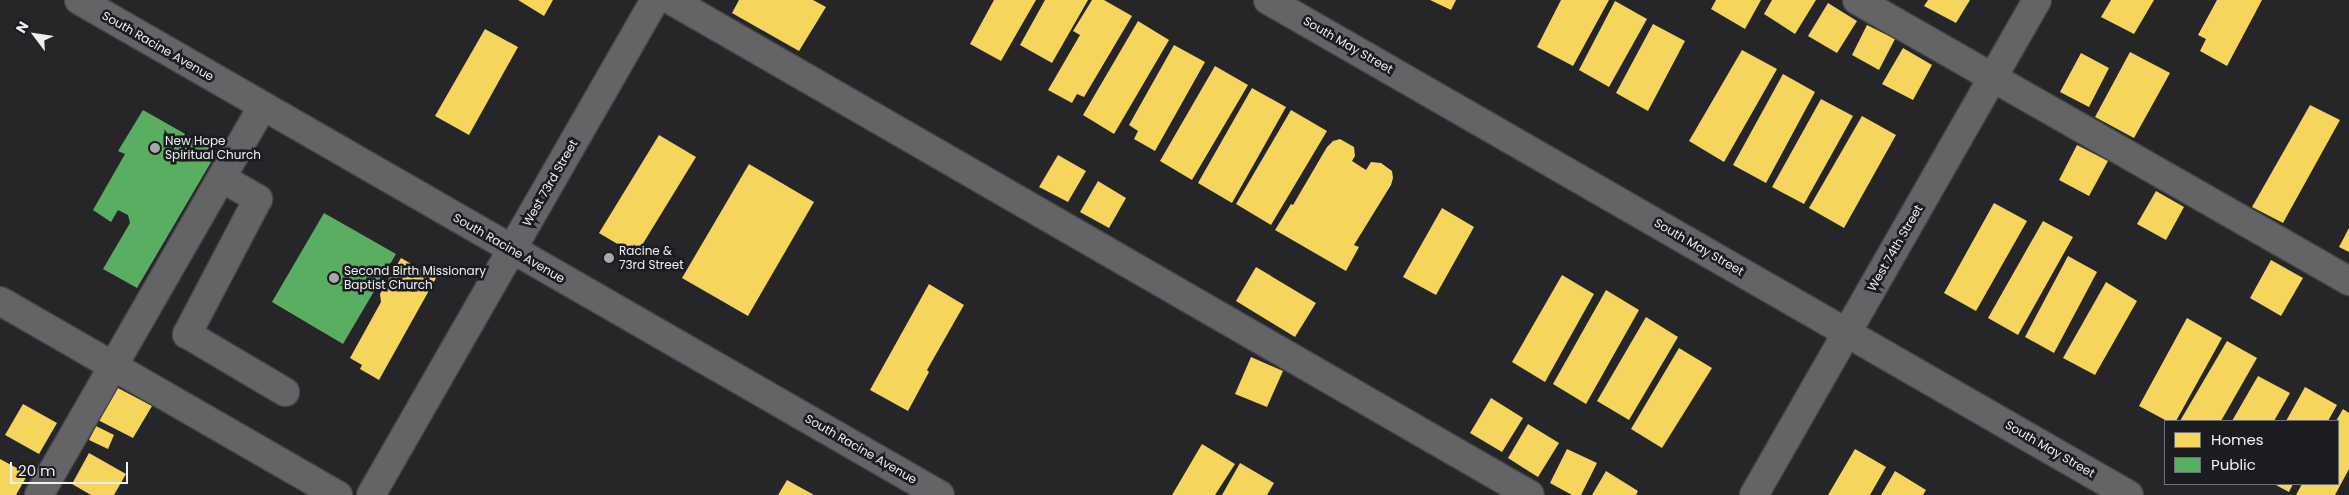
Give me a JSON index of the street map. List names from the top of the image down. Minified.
{"streets":{"street":["South May Street","South Racine Avenue","West 73rd Street","West 74th Street"]},"crossings":[["South May Street","West 74th Street"],["South Racine Avenue","West 73rd Street"]],"places":["New Hope Spiritual Church","Racine & 73rd Street","Second Birth Missionary Baptist Church"],"legend":["Homes","Public"],"scale_bar":"20 m","north":"top left"}
